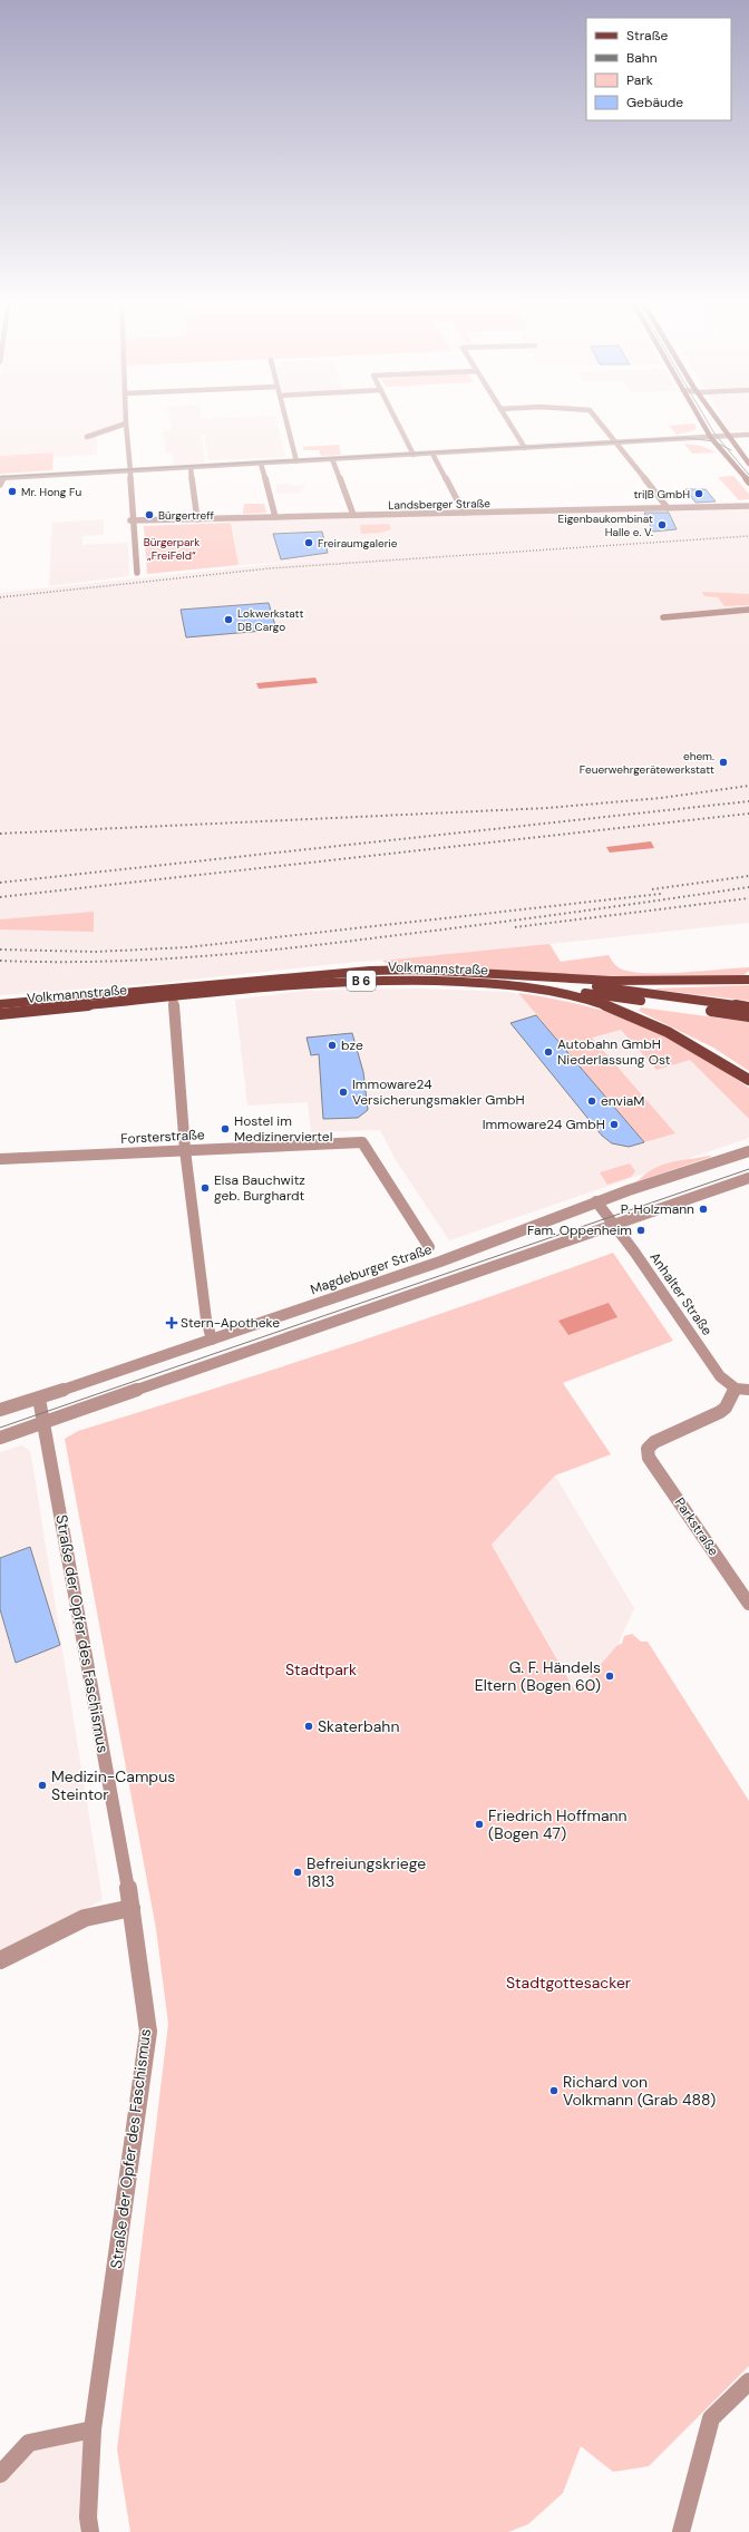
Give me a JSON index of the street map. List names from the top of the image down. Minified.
{"streets":{"main road":["Volkmannstraße","B 6"],"street":["Landsberger Straße","Forsterstraße","Magdeburger Straße","Anhalter Straße","Parkstraße","Straße der Opfer des Faschismus"]},"crossings":[["Volkmannstraße","B 6"],["Magdeburger Straße","Anhalter Straße"],["Magdeburger Straße","Straße der Opfer des Faschismus"],["Anhalter Straße","Parkstraße"]],"parks":["Bürgerpark „FreiFeld“","Stadtpark","Stadtgottesacker"],"places":{"other":["Mr. Hong Fu","tri|B GmbH","Bürgertreff","Eigenbaukombinat Halle e. V.","Freiraumgalerie","Lokwerkstatt DB Cargo","ehem. Feuerwehrgerätewerkstatt","bze","Autobahn GmbH Niederlassung Ost","Immoware24 Versicherungsmakler GmbH","enviaM","Immoware24 GmbH","Hostel im Medizinerviertel","Elsa Bauchwitz geb. Burghardt","P. Holzmann","Fam. Oppenheim","G. F. Händels Eltern (Bogen 60)","Skaterbahn","Medizin-Campus Steintor","Friedrich Hoffmann (Bogen 47)","Befreiungskriege 1813","Richard von Volkmann (Grab 488)"],"health":["Stern-Apotheke"]},"legend":["Straße","Bahn","Park","Gebäude"]}
